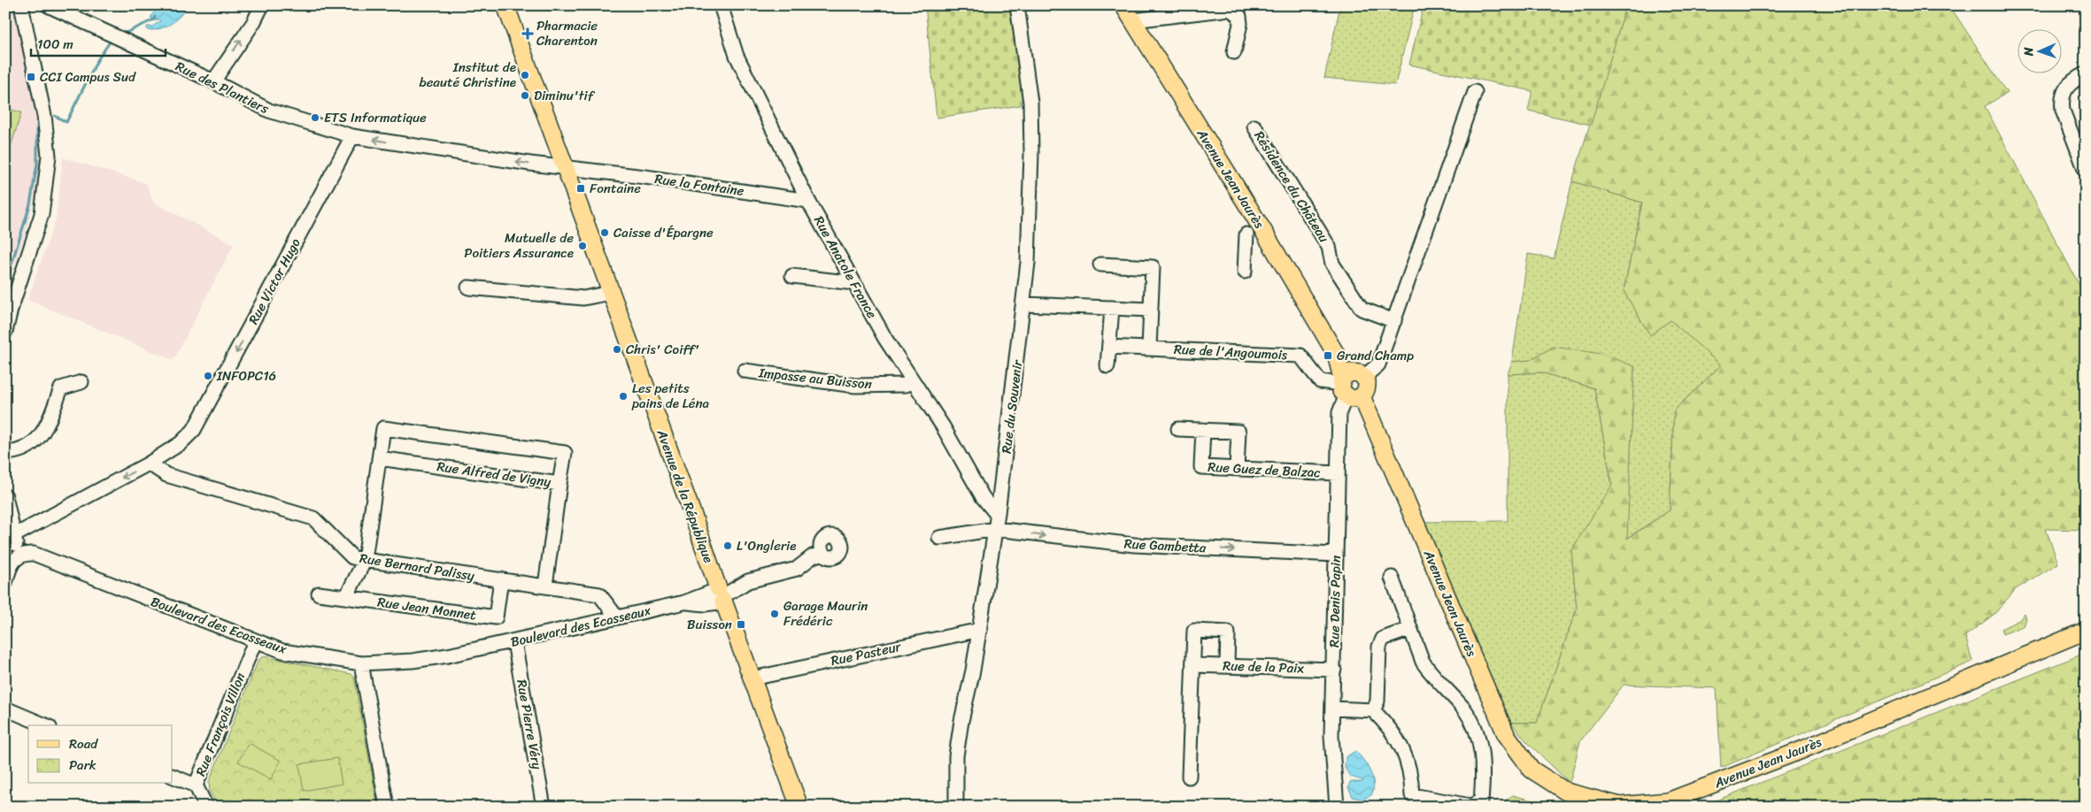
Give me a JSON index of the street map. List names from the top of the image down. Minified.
{"streets":{"main road":["Avenue Jean Jaurès","Avenue de la République"],"street":["Rue des Plantiers","Rue la Fontaine","Résidence du Château","Rue Anatole France","Rue Victor Hugo","Rue de l'Angoumois","Impasse au Buisson","Rue du Souvenir","Rue Guez de Balzac","Rue Alfred de Vigny","Rue Gambetta","Rue Bernard Palissy","Rue Denis Papin","Rue Jean Monnet","Boulevard des Ecasseaux","Rue Pasteur","Rue de la Paix","Rue François Villon","Rue Pierre Véry"]},"crossings":[["Rue des Plantiers","Rue Victor Hugo"],["Avenue Jean Jaurès","Rue de l'Angoumois"],["Avenue Jean Jaurès","Rue Denis Papin"],["Rue la Fontaine","Rue Anatole France"],["Rue la Fontaine","Avenue de la République"],["Rue Anatole France","Impasse au Buisson"],["Rue Anatole France","Rue du Souvenir"],["Rue Victor Hugo","Rue Bernard Palissy"],["Rue de l'Angoumois","Rue Denis Papin"],["Rue du Souvenir","Rue Gambetta"],["Rue du Souvenir","Rue Pasteur"],["Rue Guez de Balzac","Rue Denis Papin"],["Rue Alfred de Vigny","Rue Bernard Palissy"],["Avenue de la République","Boulevard des Ecasseaux"],["Avenue de la République","Rue Pasteur"],["Rue Gambetta","Rue Denis Papin"],["Rue Bernard Palissy","Rue Jean Monnet"],["Rue Bernard Palissy","Boulevard des Ecasseaux"],["Rue Denis Papin","Rue de la Paix"],["Boulevard des Ecasseaux","Rue François Villon"],["Boulevard des Ecasseaux","Rue Pierre Véry"]],"one_way":["Rue Victor Hugo","Rue Gambetta"],"places":{"health":["Pharmacie Charenton"],"other":["Institut de beauté Christine","Diminu'tif","ETS Informatique","Caisse d'Épargne","Mutuelle de Poitiers Assurance","Chris' Coiff'","INFOPC16","Les petits pains de Léna","L'Onglerie","Garage Maurin Frédéric"],"transit":["CCI Campus Sud","Fontaine","Grand Champ","Buisson"]},"legend":["Road","Park"],"scale_bar":"100 m","north":"left"}
